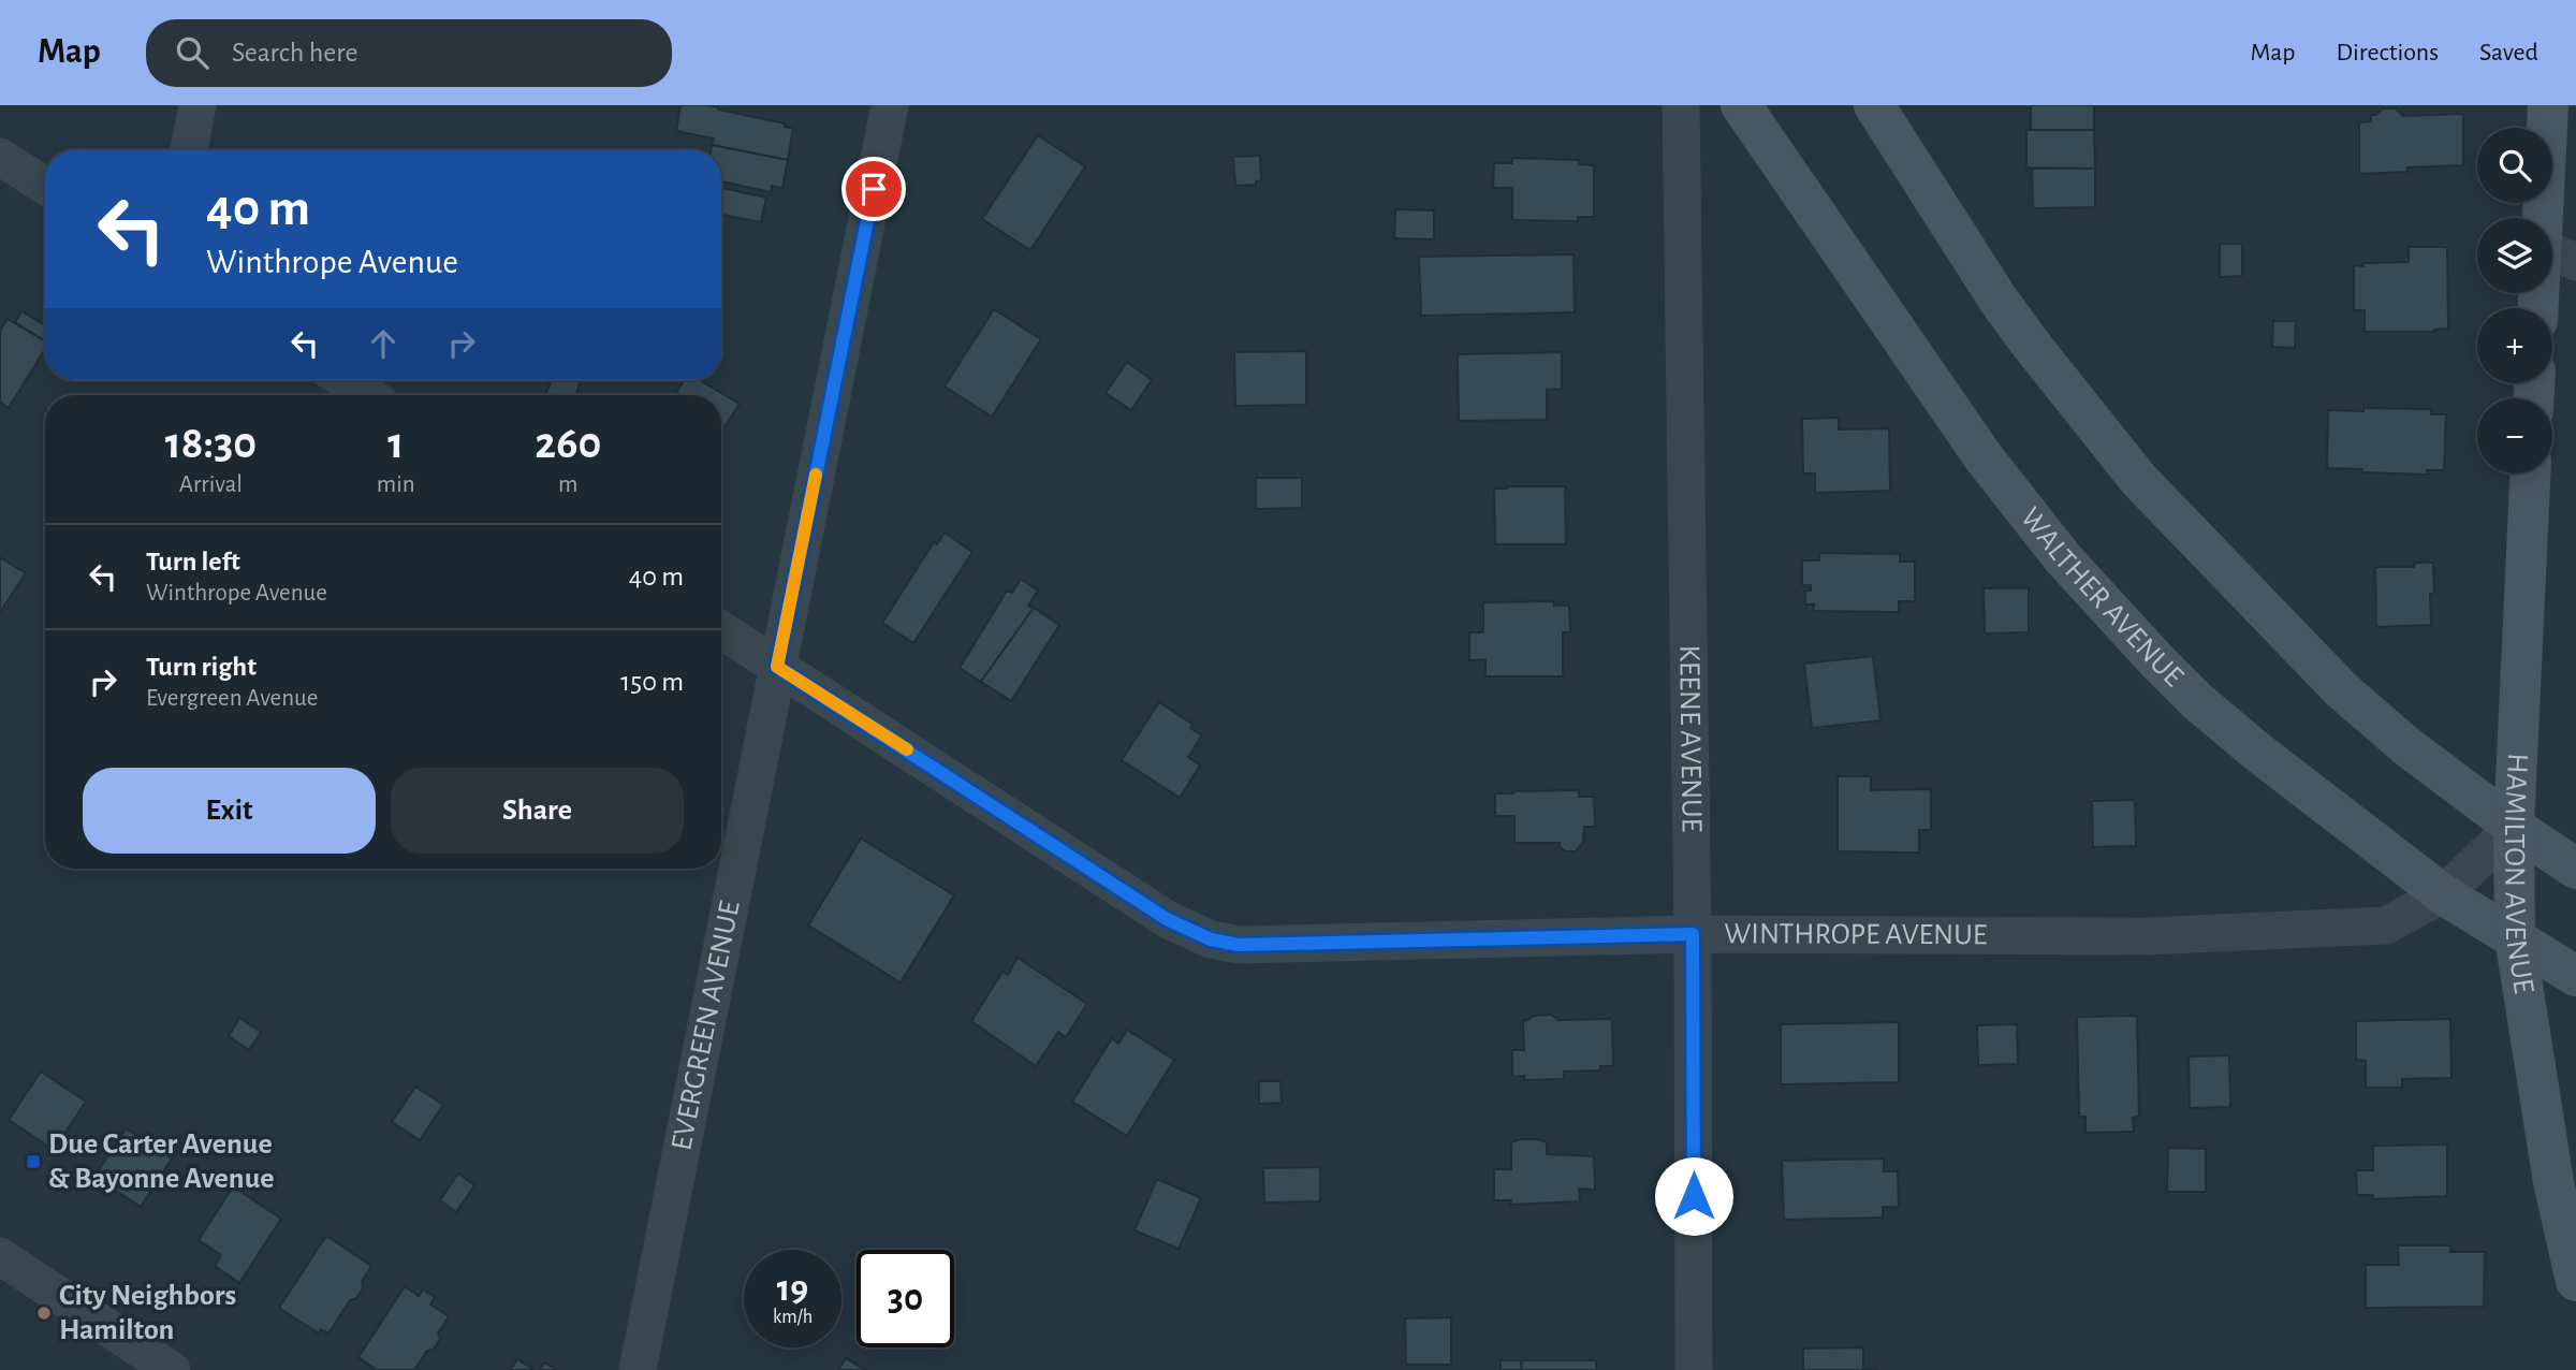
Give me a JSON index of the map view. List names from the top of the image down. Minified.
{"streets":{"main road":["WALTHER AVENUE","HAMILTON AVENUE"],"street":["KEENE AVENUE","WINTHROPE AVENUE","EVERGREEN AVENUE"]},"crossings":[["WALTHER AVENUE","HAMILTON AVENUE"],["WALTHER AVENUE","WINTHROPE AVENUE"],["KEENE AVENUE","WINTHROPE AVENUE"],["HAMILTON AVENUE","WINTHROPE AVENUE"],["WINTHROPE AVENUE","EVERGREEN AVENUE"]],"places":{"transit":["Due Carter Avenue & Bayonne Avenue"],"other":["City Neighbors Hamilton"]},"page":{"header":"Map","search":"Search here","nav":["Map","Directions","Saved"],"map_buttons":["+","−"],"turn":["40 m","Winthrope Avenue"],"eta":["18:30","Arrival","1","min","260","m"],"list":[{"name":"Turn left","note":"Winthrope Avenue","value":"40 m"},{"name":"Turn right","note":"Evergreen Avenue","value":"150 m"}],"buttons":["Exit","Share"],"speed":"19 km/h","limit":"30"}}
